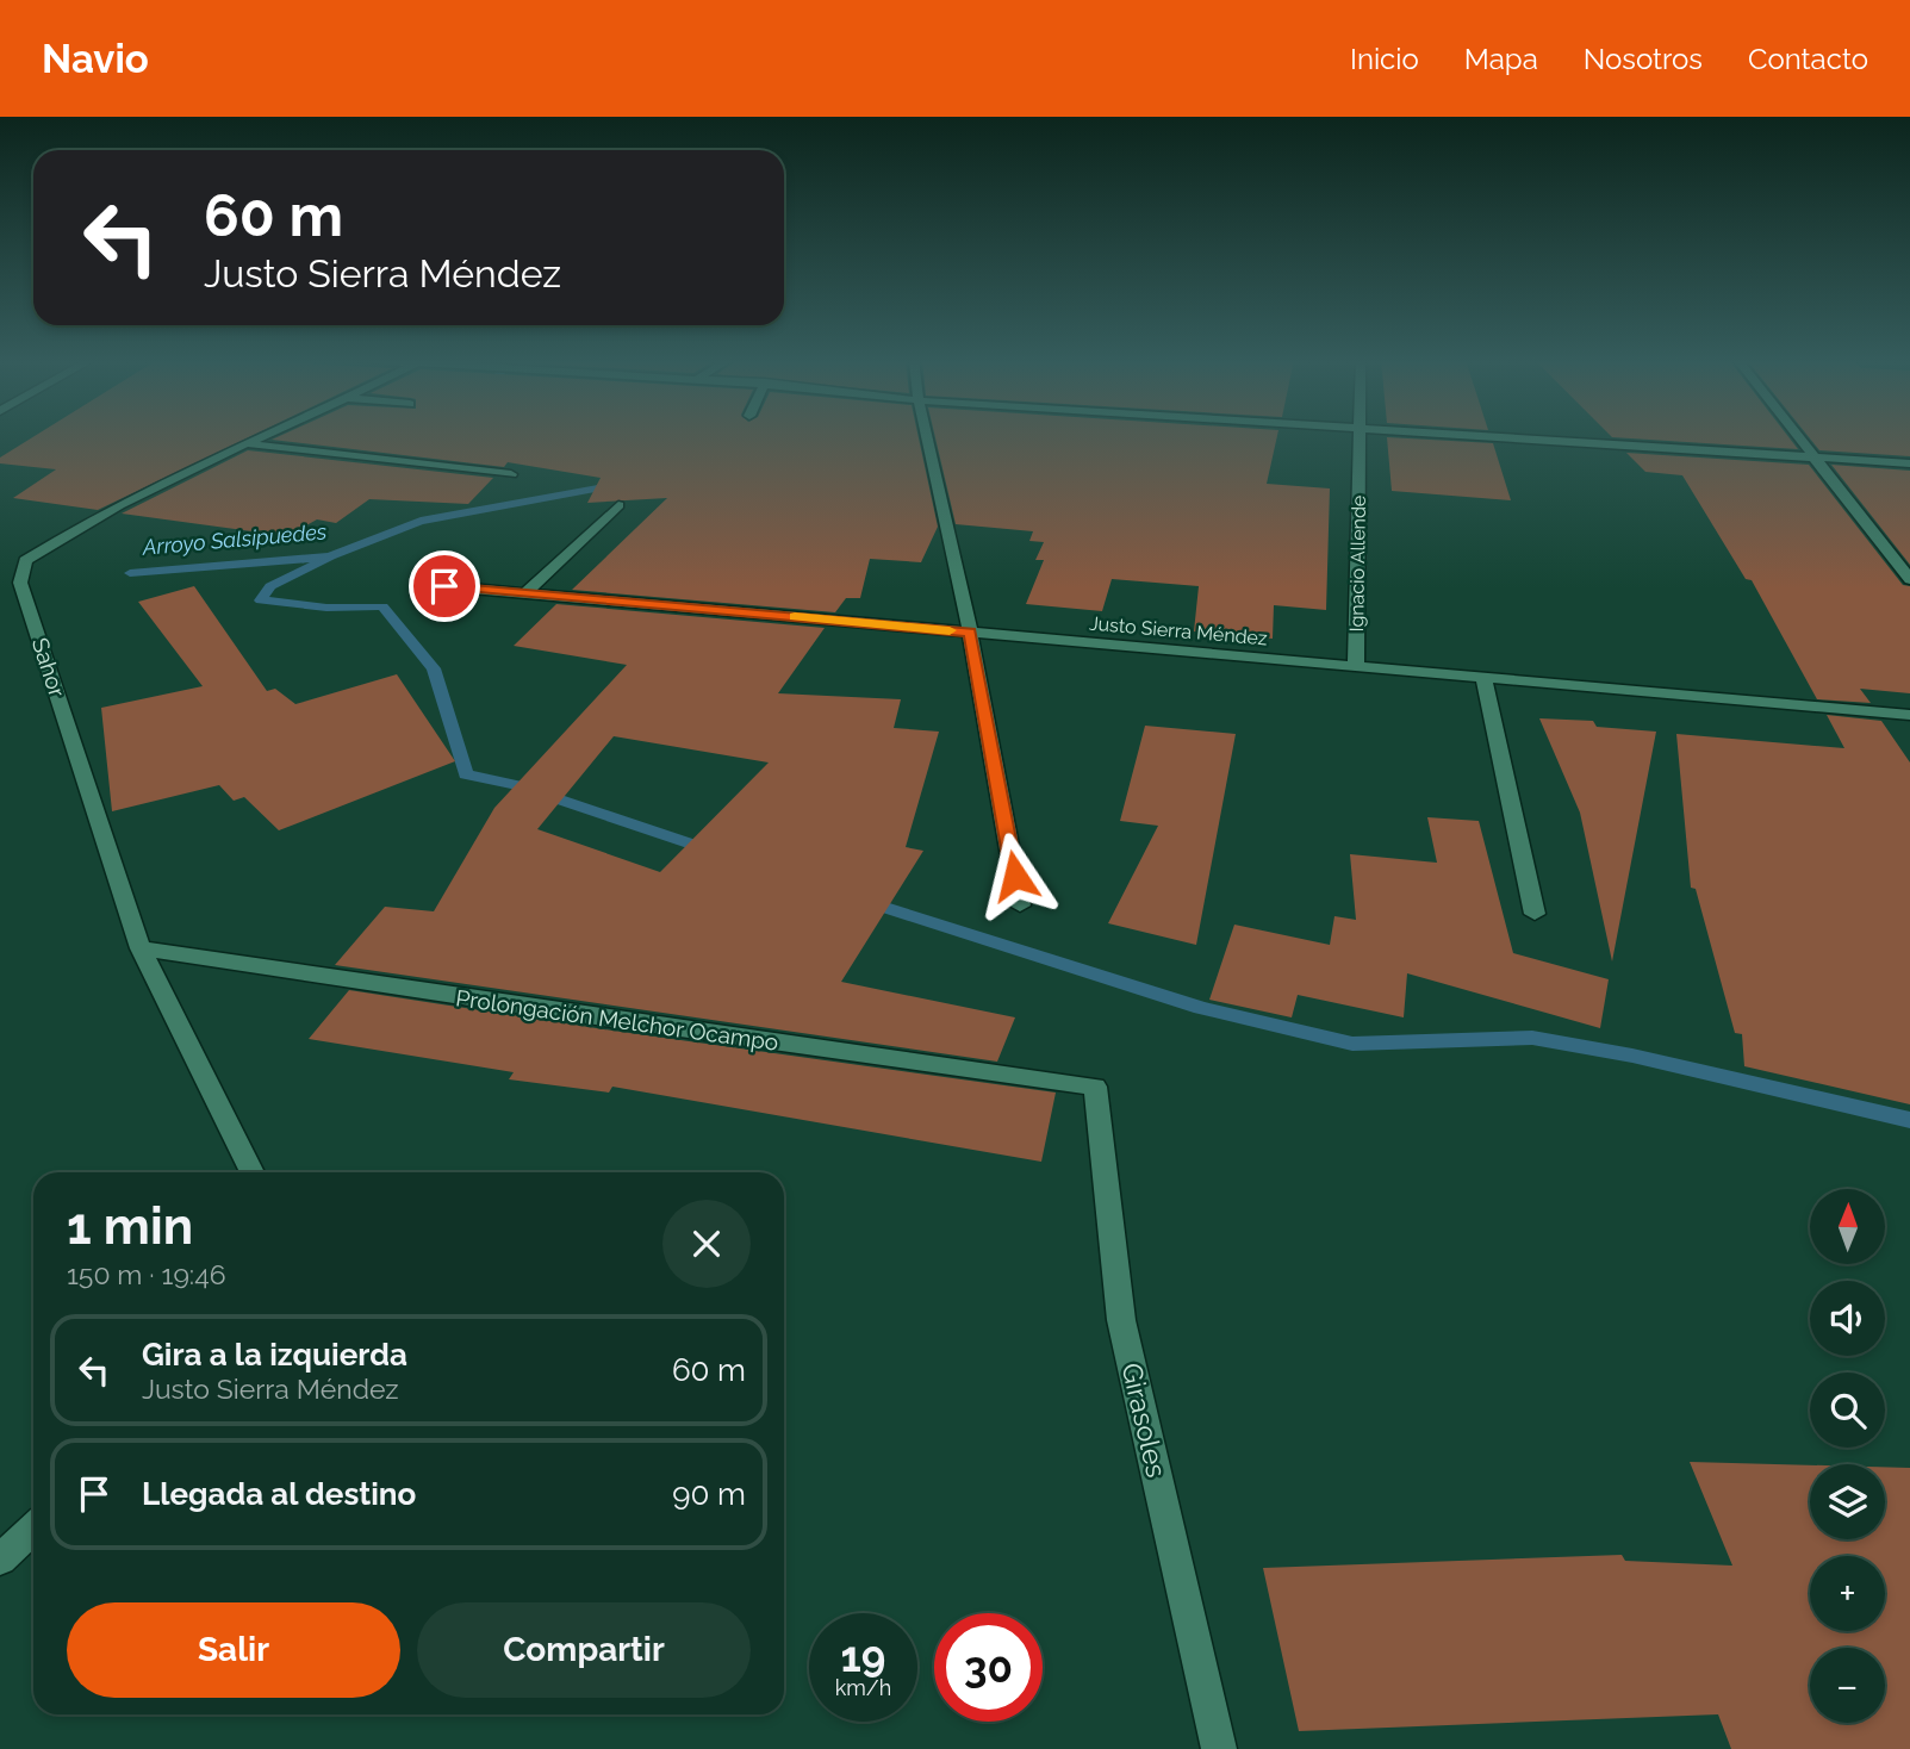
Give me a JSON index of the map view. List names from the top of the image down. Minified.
{"streets":{"street":["Ignacio Allende","Justo Sierra Méndez","Sahor","Prolongación Melchor Ocampo","Girasoles"]},"crossings":[["Ignacio Allende","Justo Sierra Méndez"],["Sahor","Prolongación Melchor Ocampo"],["Prolongación Melchor Ocampo","Girasoles"]],"water":["Arroyo Salsipuedes"],"north":"top","page":{"header":"Navio","nav":["Inicio","Mapa","Nosotros","Contacto"],"turn":["60 m","Justo Sierra Méndez"],"heading":["1 min","150 m · 19:46"],"map_buttons":["+","−"],"list":[{"name":"Gira a la izquierda","note":"Justo Sierra Méndez","value":"60 m"},{"name":"Llegada al destino","value":"90 m"}],"buttons":["Salir","Compartir"],"speed":"19 km/h","limit":"30"}}
